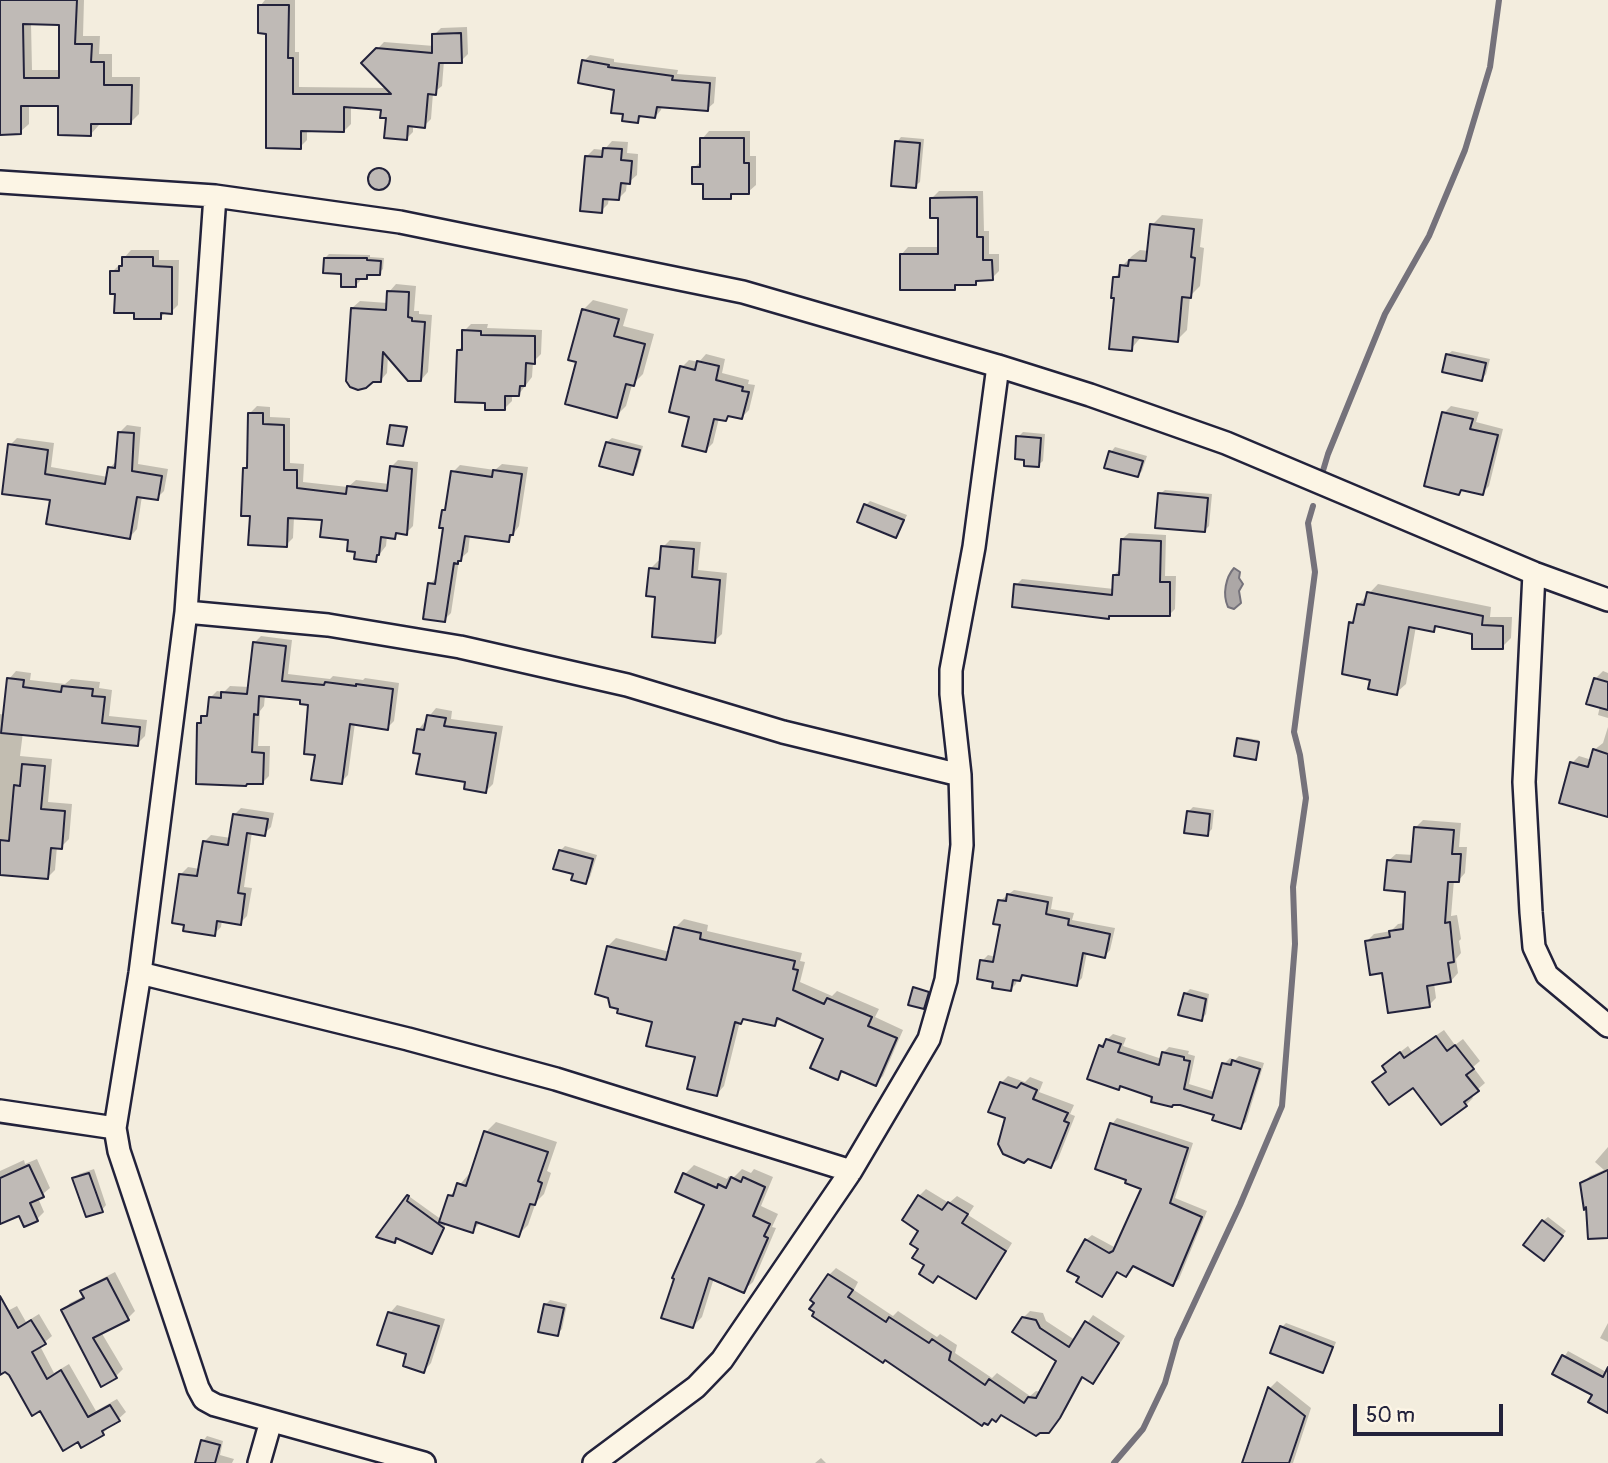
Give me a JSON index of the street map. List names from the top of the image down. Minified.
{"scale_bar":"50 m"}
